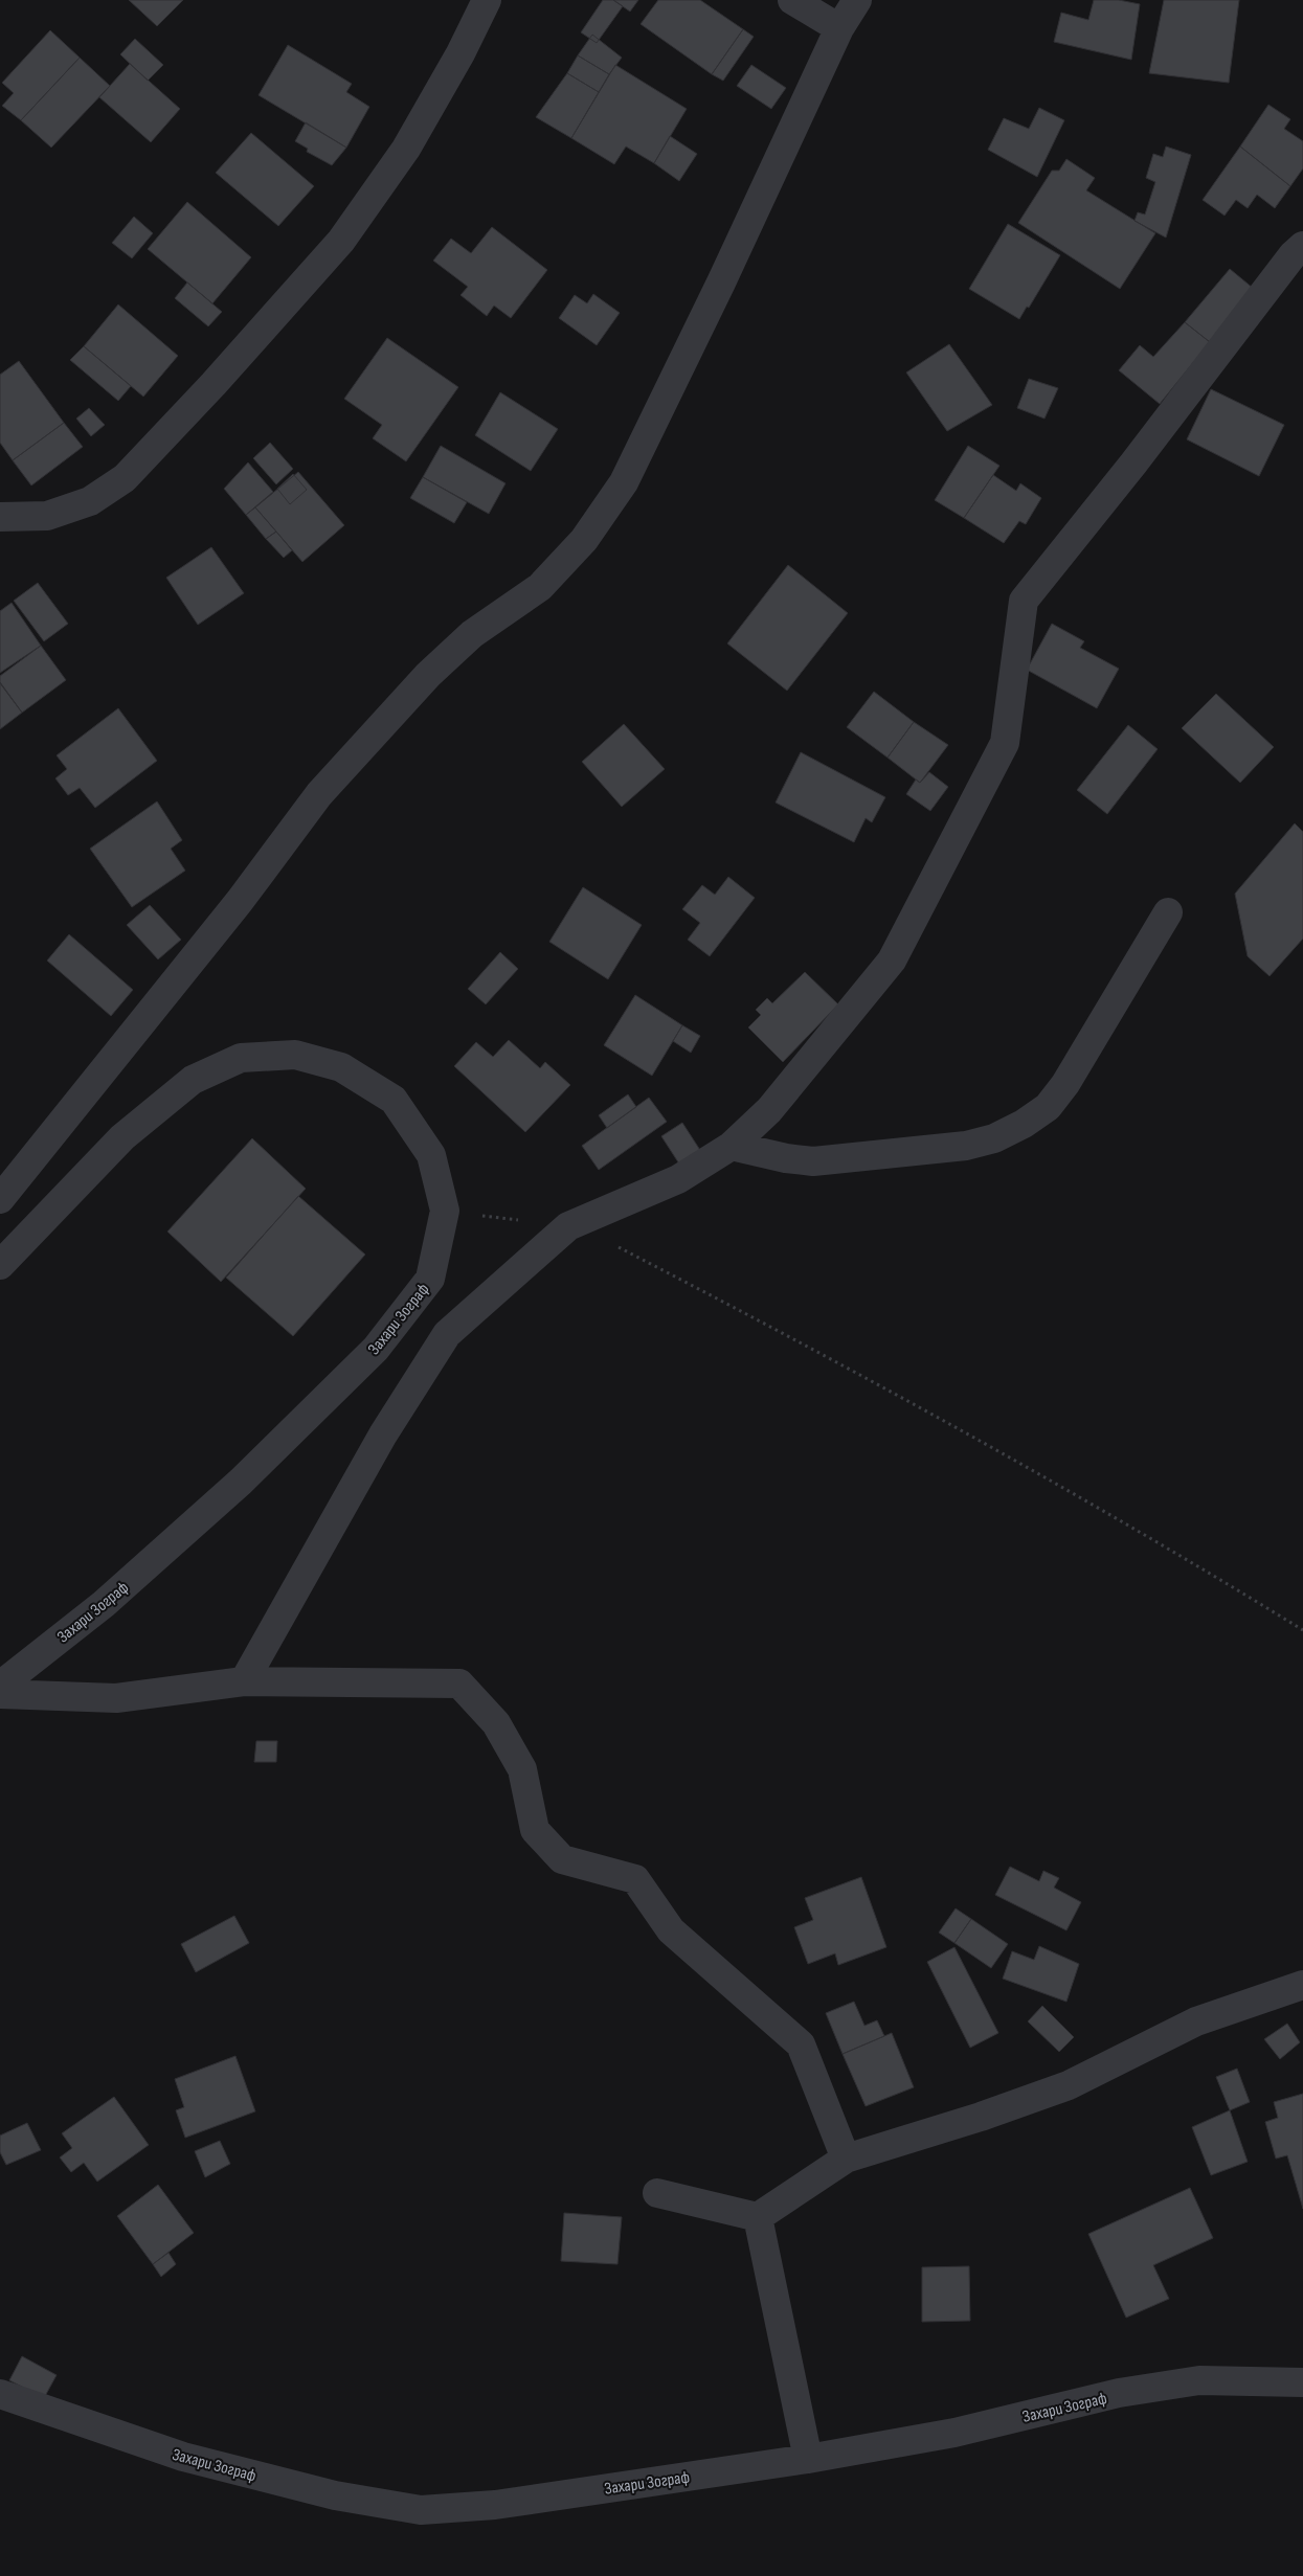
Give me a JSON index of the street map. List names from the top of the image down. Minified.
{"streets":{"street":["Захари Зограф"]}}
